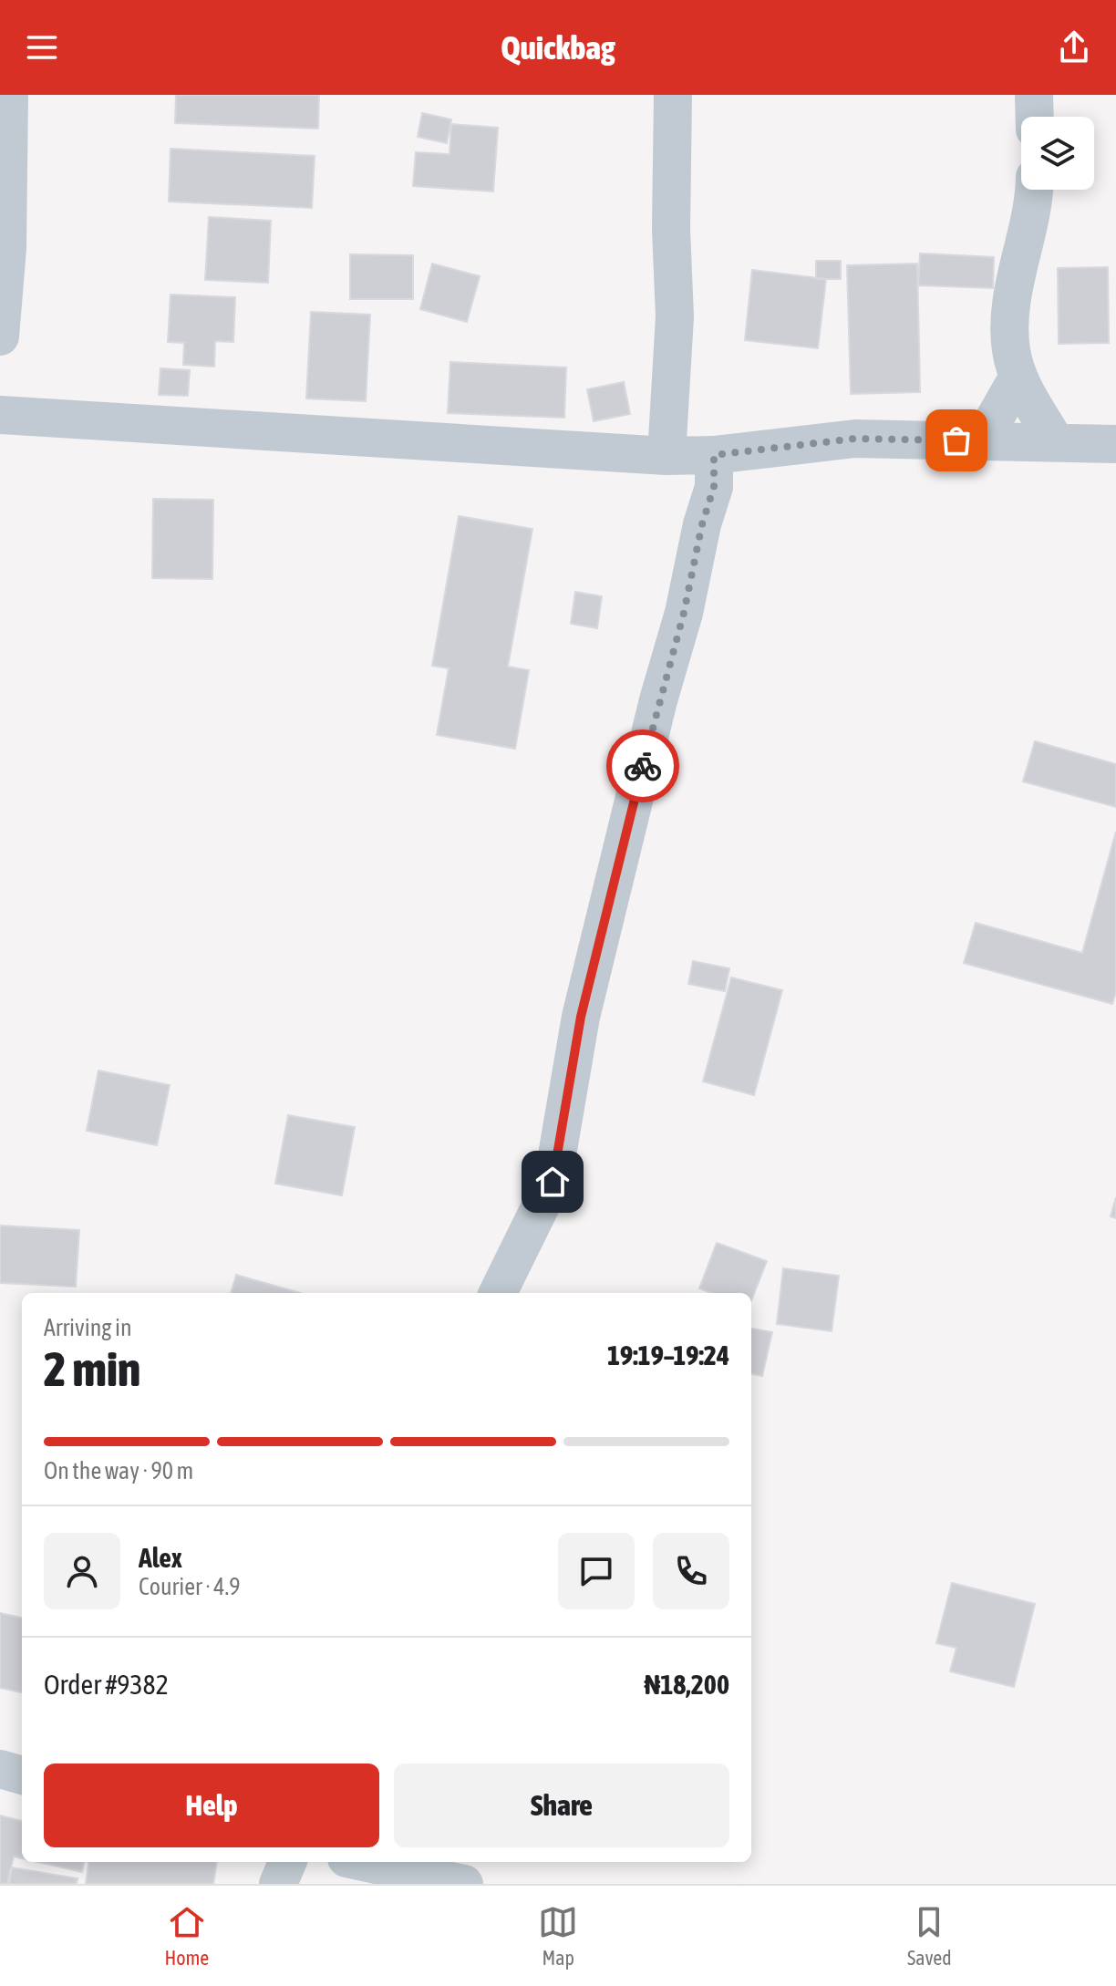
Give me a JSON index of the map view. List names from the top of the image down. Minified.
{"page":{"header":"Quickbag","heading":["2 min","Arriving in","19:19–19:24"],"panel":["Alex","Courier · 4.9","Order #9382","₦18,200"],"bar":"On the way · 90 m","buttons":["Help","Share"],"tabs":["Home","Map","Saved"]}}
